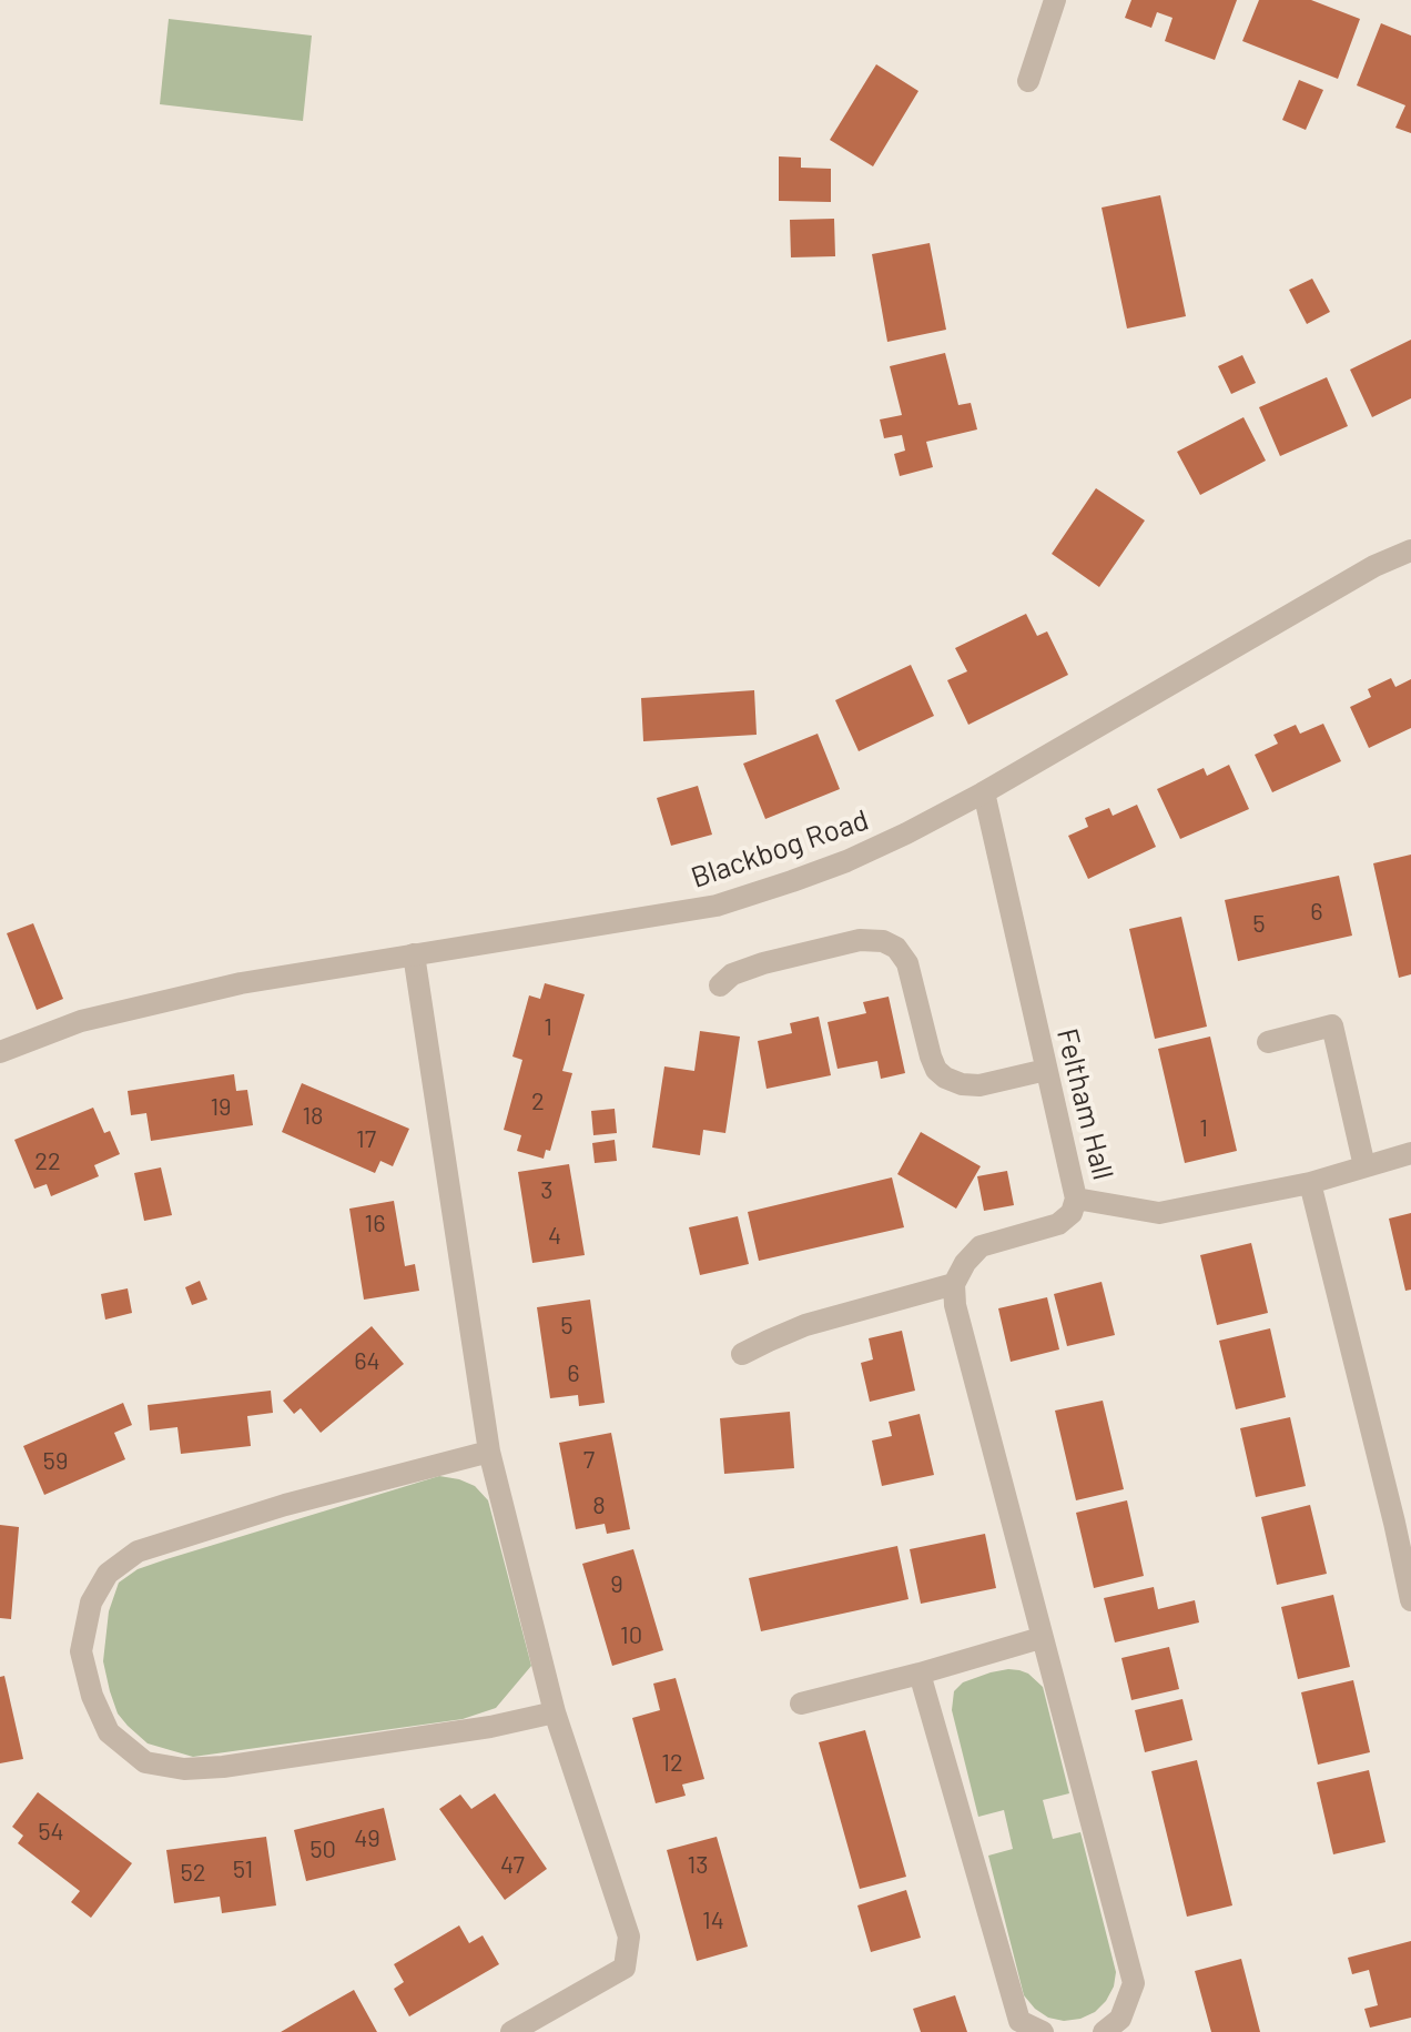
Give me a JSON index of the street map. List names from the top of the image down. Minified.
{"streets":{"street":["Blackbog Road","Feltham Hall"]},"crossings":[["Blackbog Road","Feltham Hall"]],"house_numbers":["6","5","1","2","19","18","1","17","22","3","16","4","5","64","6","7","59","8","9","10","12","54","49","50","47","13","51","52","14"]}
